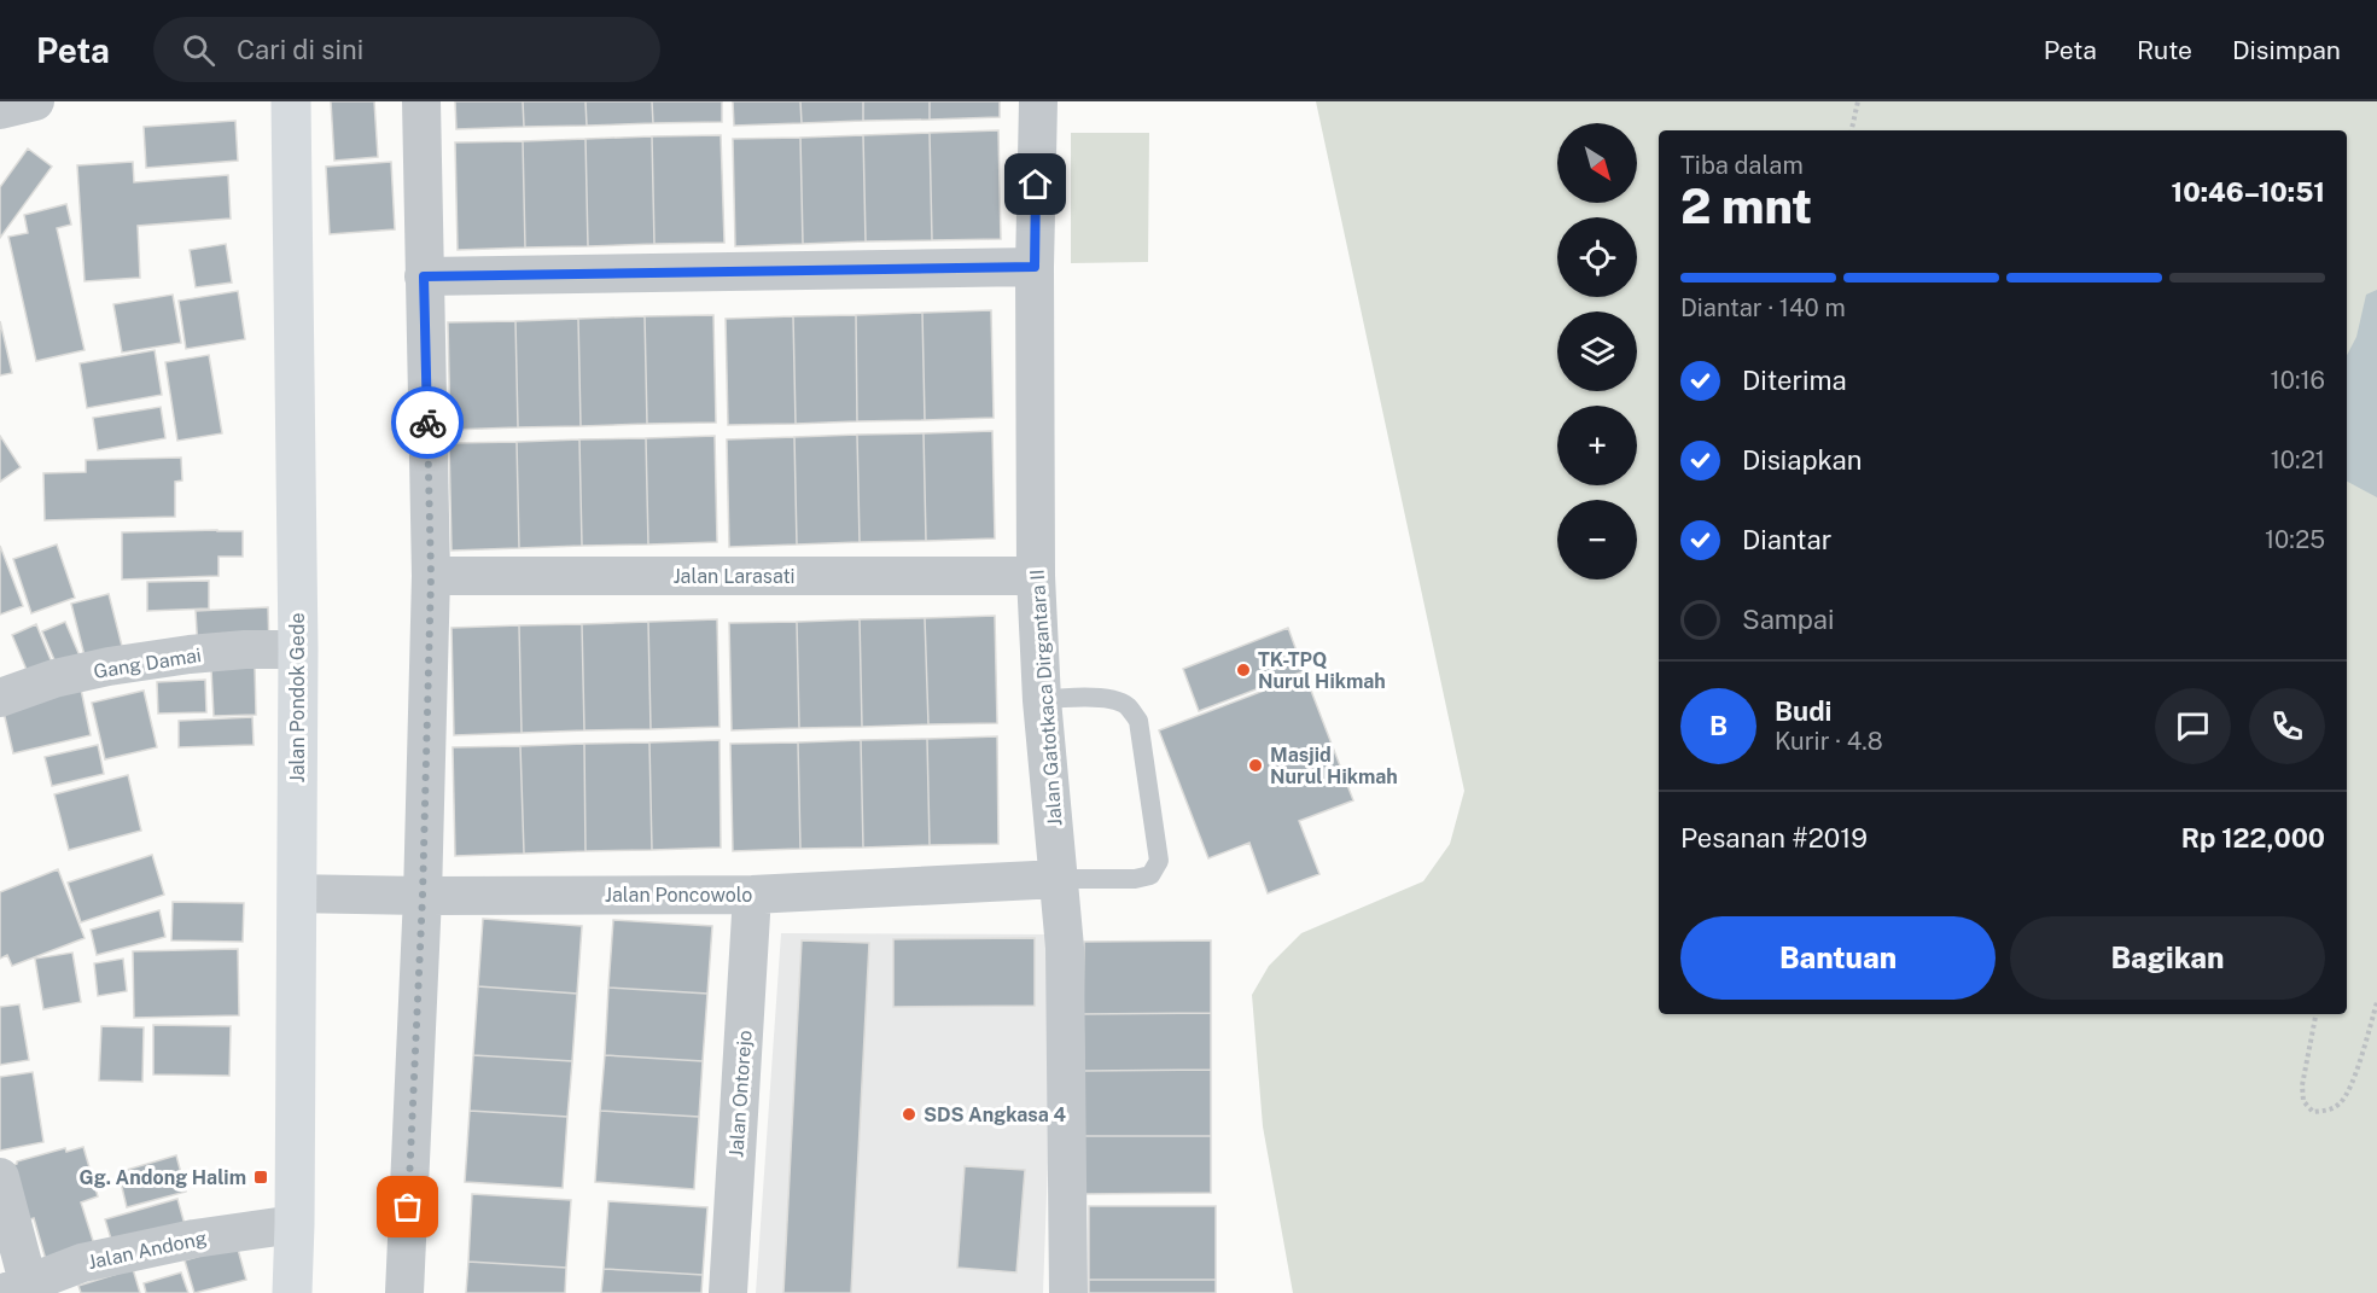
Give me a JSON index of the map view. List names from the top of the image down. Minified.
{"streets":{"main road":["Jalan Pondok Gede"],"street":["Jalan Larasati","Gang Damai","Jalan Gatotkaca Dirgantara II","Jalan Poncowolo","Jalan Ontorejo","Jalan Andong"]},"crossings":[["Jalan Larasati","Jalan Gatotkaca Dirgantara II"],["Gang Damai","Jalan Pondok Gede"],["Jalan Pondok Gede","Jalan Poncowolo"],["Jalan Pondok Gede","Jalan Andong"],["Jalan Gatotkaca Dirgantara II","Jalan Poncowolo"],["Jalan Poncowolo","Jalan Ontorejo"]],"places":{"other":["TK-TPQ Nurul Hikmah","Masjid Nurul Hikmah","SDS Angkasa 4"],"transit":["Gg. Andong Halim"]},"north":"bottom right","page":{"header":"Peta","search":"Cari di sini","nav":["Peta","Rute","Disimpan"],"map_buttons":["+","−"],"heading":["2 mnt","Tiba dalam","10:46–10:51"],"panel":["Budi","Kurir · 4.8","Pesanan #2019","Rp 122,000"],"bar":"Diantar · 140 m","list":[["Diterima","10:16"],["Disiapkan","10:21"],["Diantar","10:25"],"Sampai"],"round":"B","buttons":["Bantuan","Bagikan"]}}
